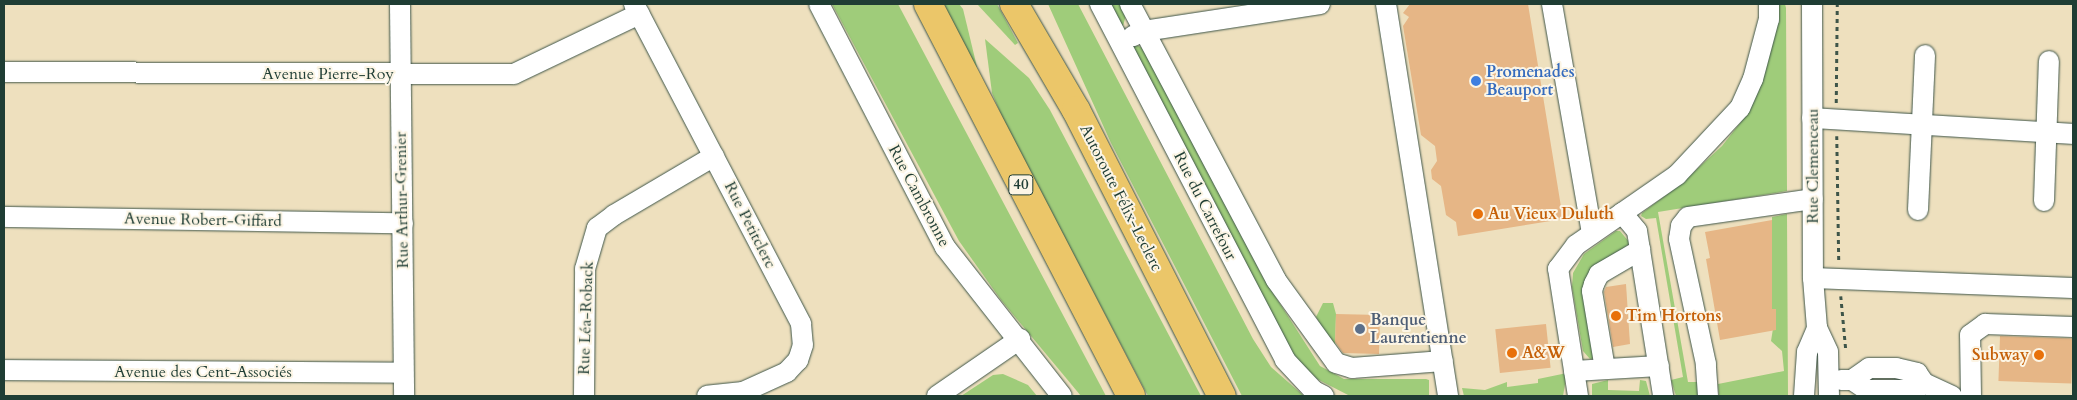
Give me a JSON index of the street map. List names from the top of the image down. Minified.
{"streets":{"highway":["40","Autoroute Félix-Leclerc"],"street":["Avenue Pierre-Roy","Rue Clemenceau","Rue Cambronne","Rue Arthur-Grenier","Rue du Carrefour","Avenue Robert-Giffard","Rue Petitclerc","Rue Léa-Roback","Avenue des Cent-Associés"]},"crossings":[["Avenue Pierre-Roy","Rue Arthur-Grenier"],["Avenue Pierre-Roy","Rue Petitclerc"],["Rue Arthur-Grenier","Avenue Robert-Giffard"],["Rue Arthur-Grenier","Avenue des Cent-Associés"],["Rue Petitclerc","Rue Léa-Roback"]],"places":["Promenades Beauport","Au Vieux Duluth","Tim Hortons","Banque Laurentienne","A&W","Subway"]}
